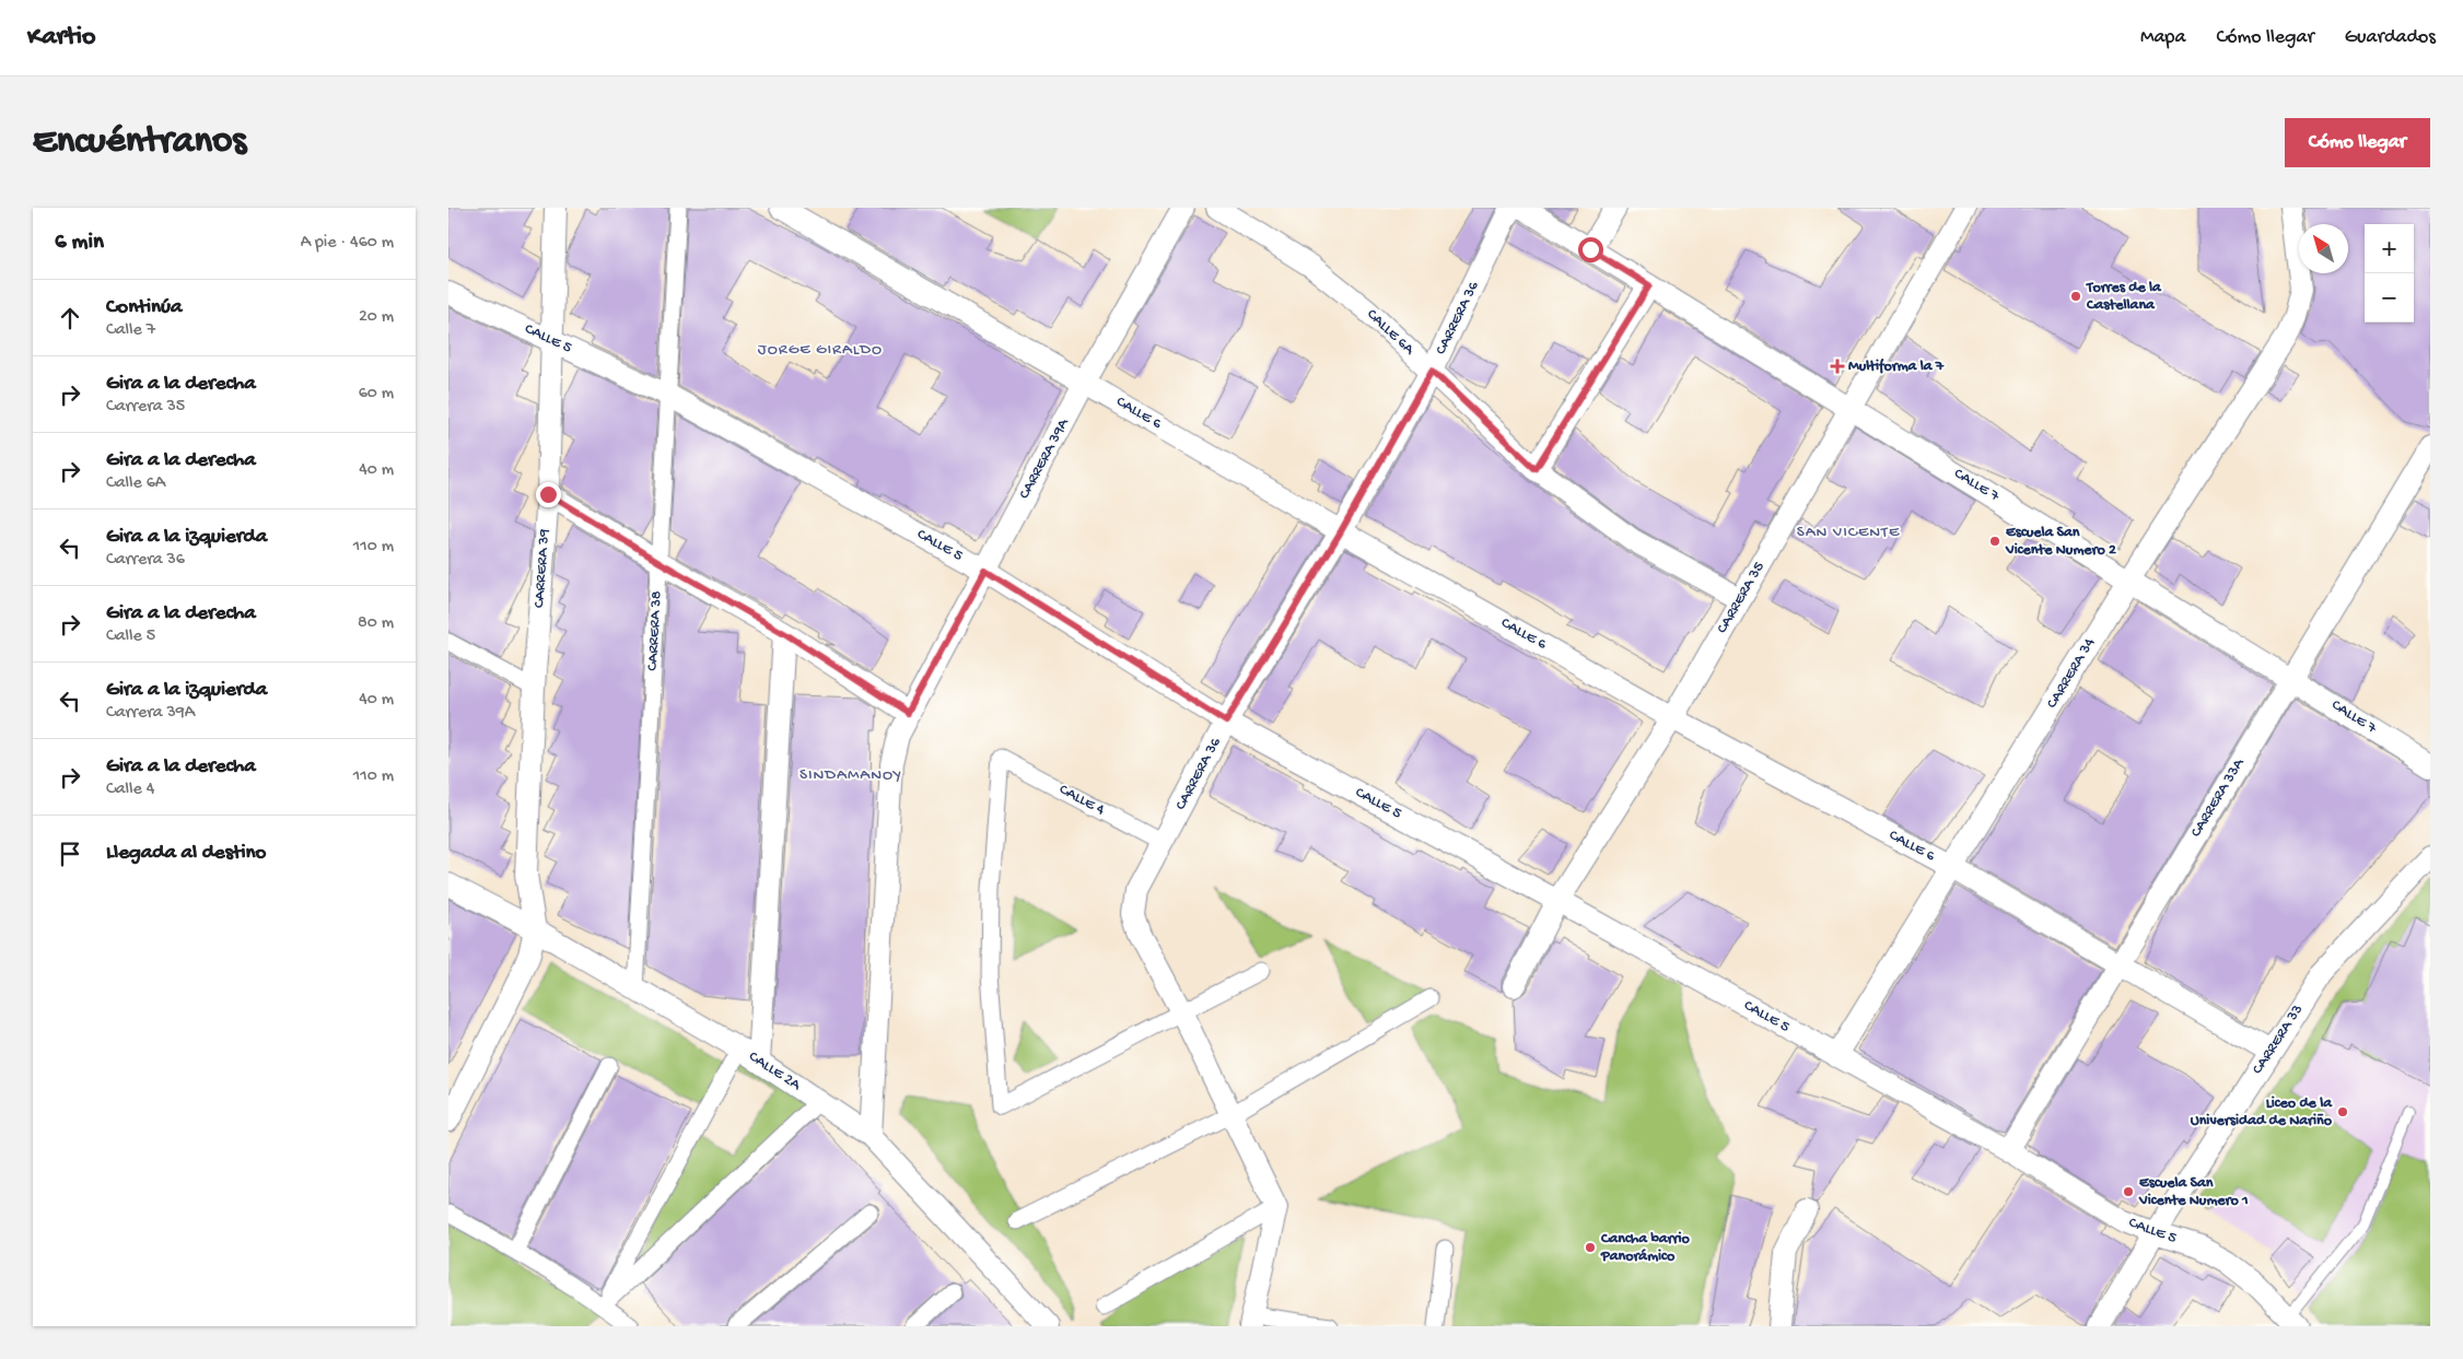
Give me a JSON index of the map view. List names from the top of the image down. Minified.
{"streets":{"street":["CARRERA 36","CALLE 6A","CALLE 5","CALLE 6","CARRERA 39A","CALLE 7","CARRERA 39","CARRERA 35","CARRERA 38","CARRERA 34","CARRERA 33A","CALLE 4","CARRERA 33","CALLE 2A"]},"crossings":[["CARRERA 36","CALLE 6A"],["CARRERA 36","CALLE 5"],["CARRERA 36","CALLE 6"],["CARRERA 36","CALLE 4"],["CALLE 6A","CARRERA 35"],["CALLE 5","CARRERA 39A"],["CALLE 5","CARRERA 39"],["CALLE 5","CARRERA 35"],["CALLE 5","CARRERA 38"],["CALLE 5","CARRERA 34"],["CALLE 5","CARRERA 33A"],["CALLE 5","CARRERA 33"],["CALLE 6","CARRERA 39A"],["CALLE 6","CARRERA 35"],["CALLE 6","CARRERA 34"],["CALLE 6","CARRERA 33A"],["CALLE 6","CARRERA 33"],["CARRERA 39A","CALLE 2A"],["CALLE 7","CARRERA 35"],["CALLE 7","CARRERA 34"],["CALLE 7","CARRERA 33A"],["CARRERA 39","CALLE 2A"],["CARRERA 38","CALLE 2A"]],"districts":["JORGE GIRALDO","SAN VICENTE","SINDAMANOY"],"places":{"other":["Torres de la Castellana","Escuela San Vicente Numero 2","Liceo de la Universidad de Nariño","Escuela San Vicente Numero 1","Cancha barrio Panorámico"],"health":["Multiforma la 7"]},"north":"top left","page":{"header":"Kartio","nav":["Mapa","Cómo llegar","Guardados"],"buttons":"Cómo llegar","title":"Encuéntranos","heading":["6 min","A pie · 460 m"],"map_buttons":["+","−"],"list":[["Continúa","Calle 7","20 m"],["Gira a la derecha","Carrera 35","60 m"],["Gira a la derecha","Calle 6A","40 m"],["Gira a la izquierda","Carrera 36","110 m"],["Gira a la derecha","Calle 5","80 m"],["Gira a la izquierda","Carrera 39A","40 m"],["Gira a la derecha","Calle 4","110 m"],"Llegada al destino"]}}
